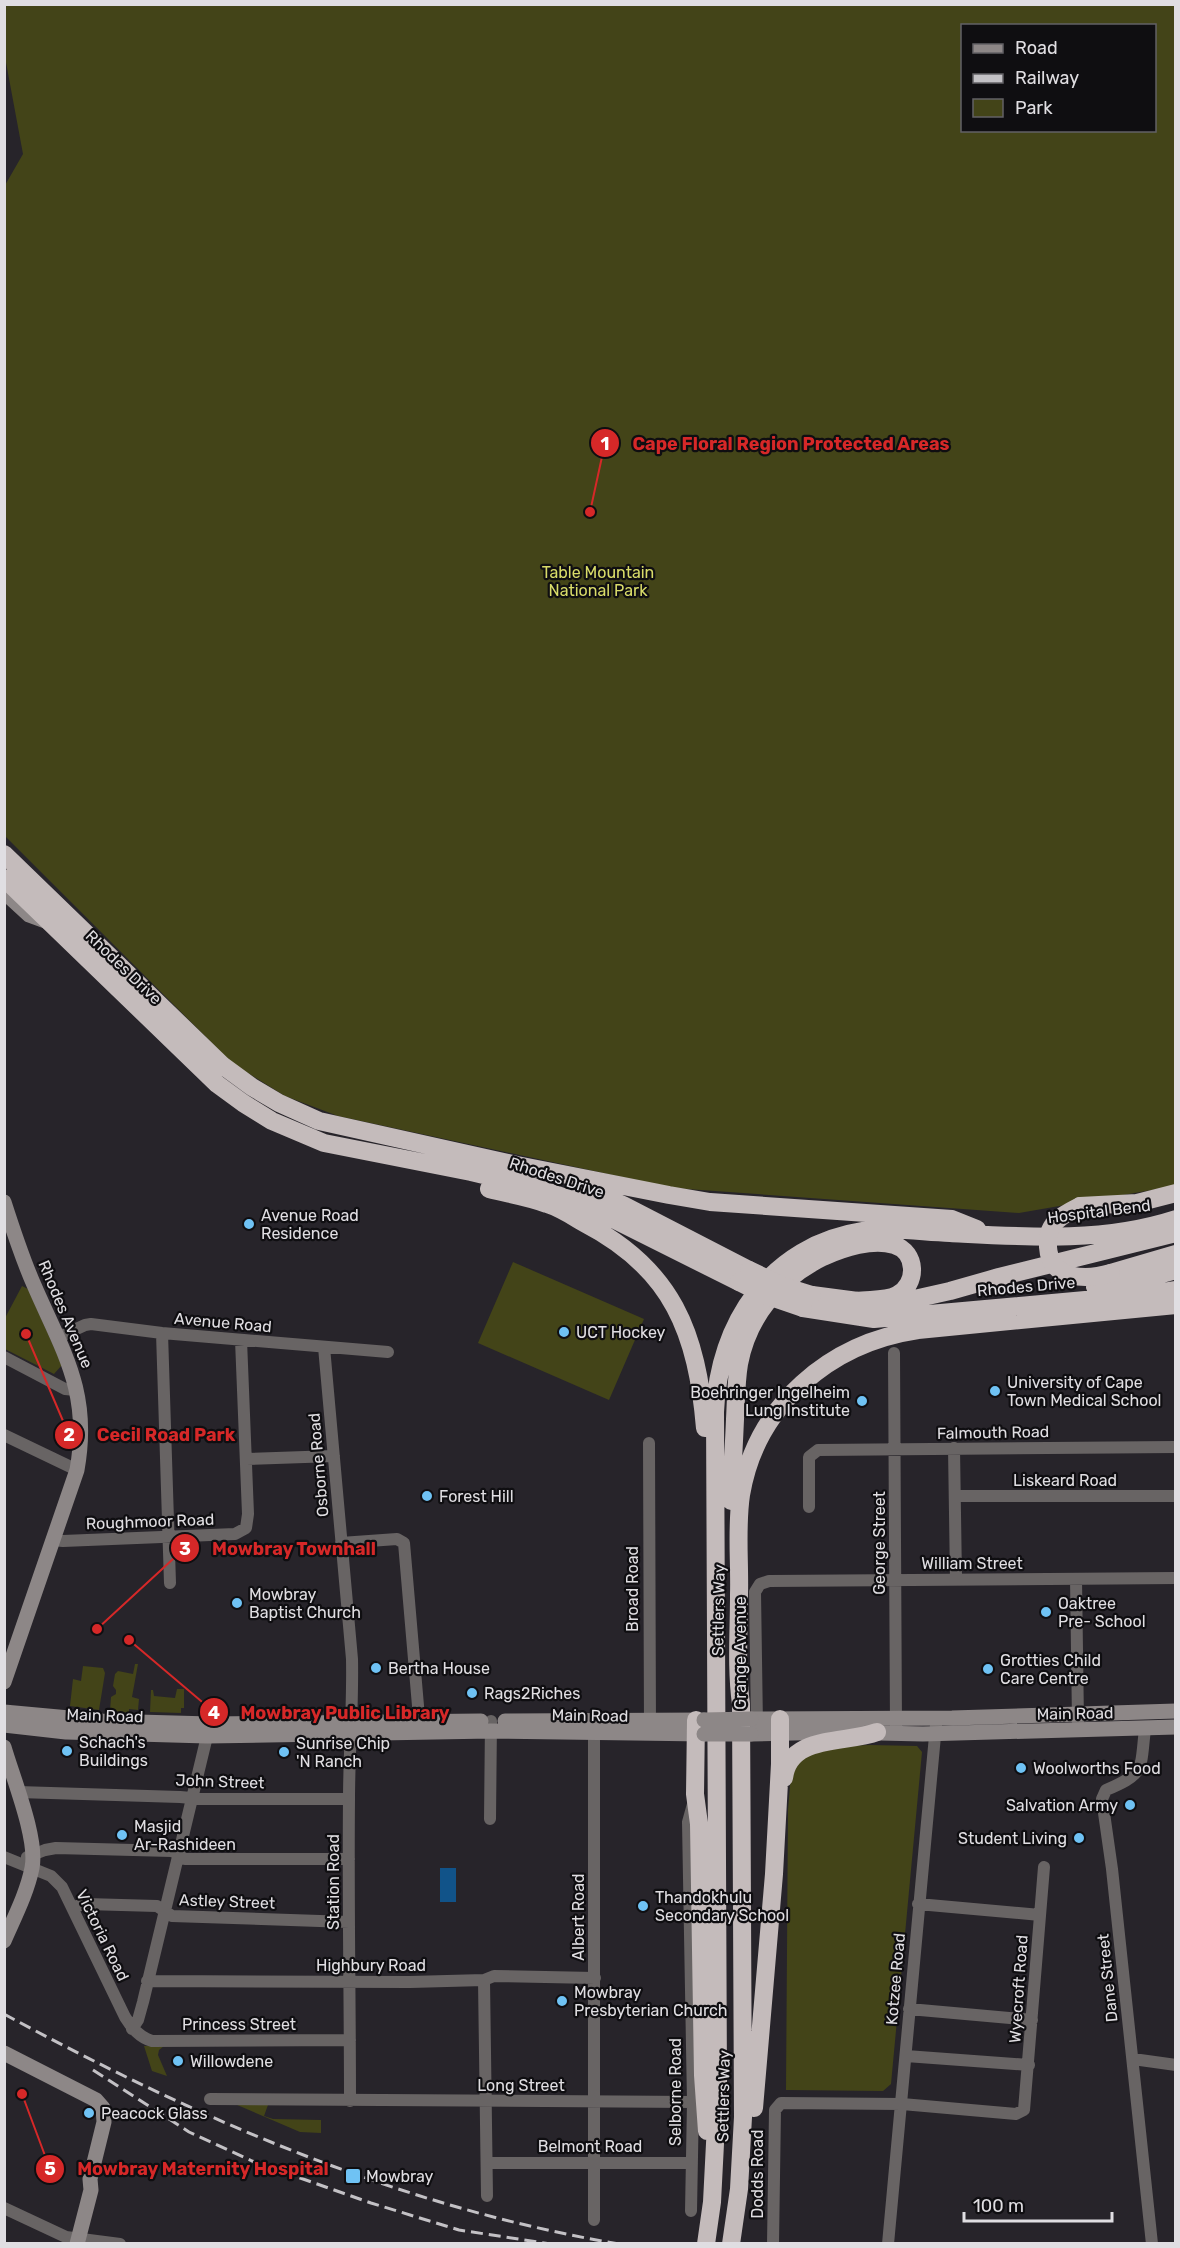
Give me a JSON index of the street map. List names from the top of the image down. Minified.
{"streets":{"highway":["Rhodes Drive","Hospital Bend","Settlers Way"],"main road":["Rhodes Avenue","Main Road"],"street":["Avenue Road","Falmouth Road","Osborne Road","Liskeard Road","Roughmoor Road","George Street","William Street","Broad Road","Grange Avenue","John Street","Station Road","Astley Street","Albert Road","Victoria Road","Highbury Road","Dane Street","Kotzee Road","Wyecroft Road","Princess Street","Long Street","Selborne Road","Belmont Road","Dodds Road"]},"crossings":[["Rhodes Drive","Hospital Bend"],["Rhodes Drive","Settlers Way"],["Hospital Bend","Settlers Way"],["Rhodes Avenue","Avenue Road"],["Rhodes Avenue","Roughmoor Road"],["Avenue Road","Osborne Road"],["Falmouth Road","George Street"],["Osborne Road","Main Road"],["Osborne Road","Station Road"],["George Street","William Street"],["George Street","Main Road"],["William Street","Grange Avenue"],["Broad Road","Main Road"],["Grange Avenue","Main Road"],["Main Road","Station Road"],["Main Road","Albert Road"],["Main Road","Dane Street"],["Main Road","Kotzee Road"],["John Street","Station Road"],["Station Road","Astley Street"],["Station Road","Highbury Road"],["Station Road","Princess Street"],["Station Road","Long Street"],["Astley Street","Victoria Road"],["Albert Road","Highbury Road"],["Albert Road","Long Street"],["Albert Road","Belmont Road"],["Victoria Road","Princess Street"],["Kotzee Road","Wyecroft Road"],["Kotzee Road","Dodds Road"],["Wyecroft Road","Dodds Road"],["Long Street","Selborne Road"],["Selborne Road","Belmont Road"]],"parks":["Table Mountain National Park"],"places":{"other":["Cape Floral Region Protected Areas","Avenue Road Residence","UCT Hockey","Cecil Road Park","University of Cape Town Medical School","Boehringer Ingelheim Lung Institute","Forest Hill","Mowbray Baptist Church","Oaktree Pre- School","Mowbray Townhall","Mowbray Public Library","Bertha House","Grotties Child Care Centre","Rags2Riches","Schach's Buildings","Sunrise Chip 'N Ranch","Woolworths Food","Salvation Army","Masjid Ar-Rashideen","Student Living","Thandokhulu Secondary School","Mowbray Presbyterian Church","Willowdene","Mowbray Maternity Hospital","Peacock Glass"],"transit":["Mowbray"]},"legend":["Road","Railway","Park"],"scale_bar":"100 m"}
